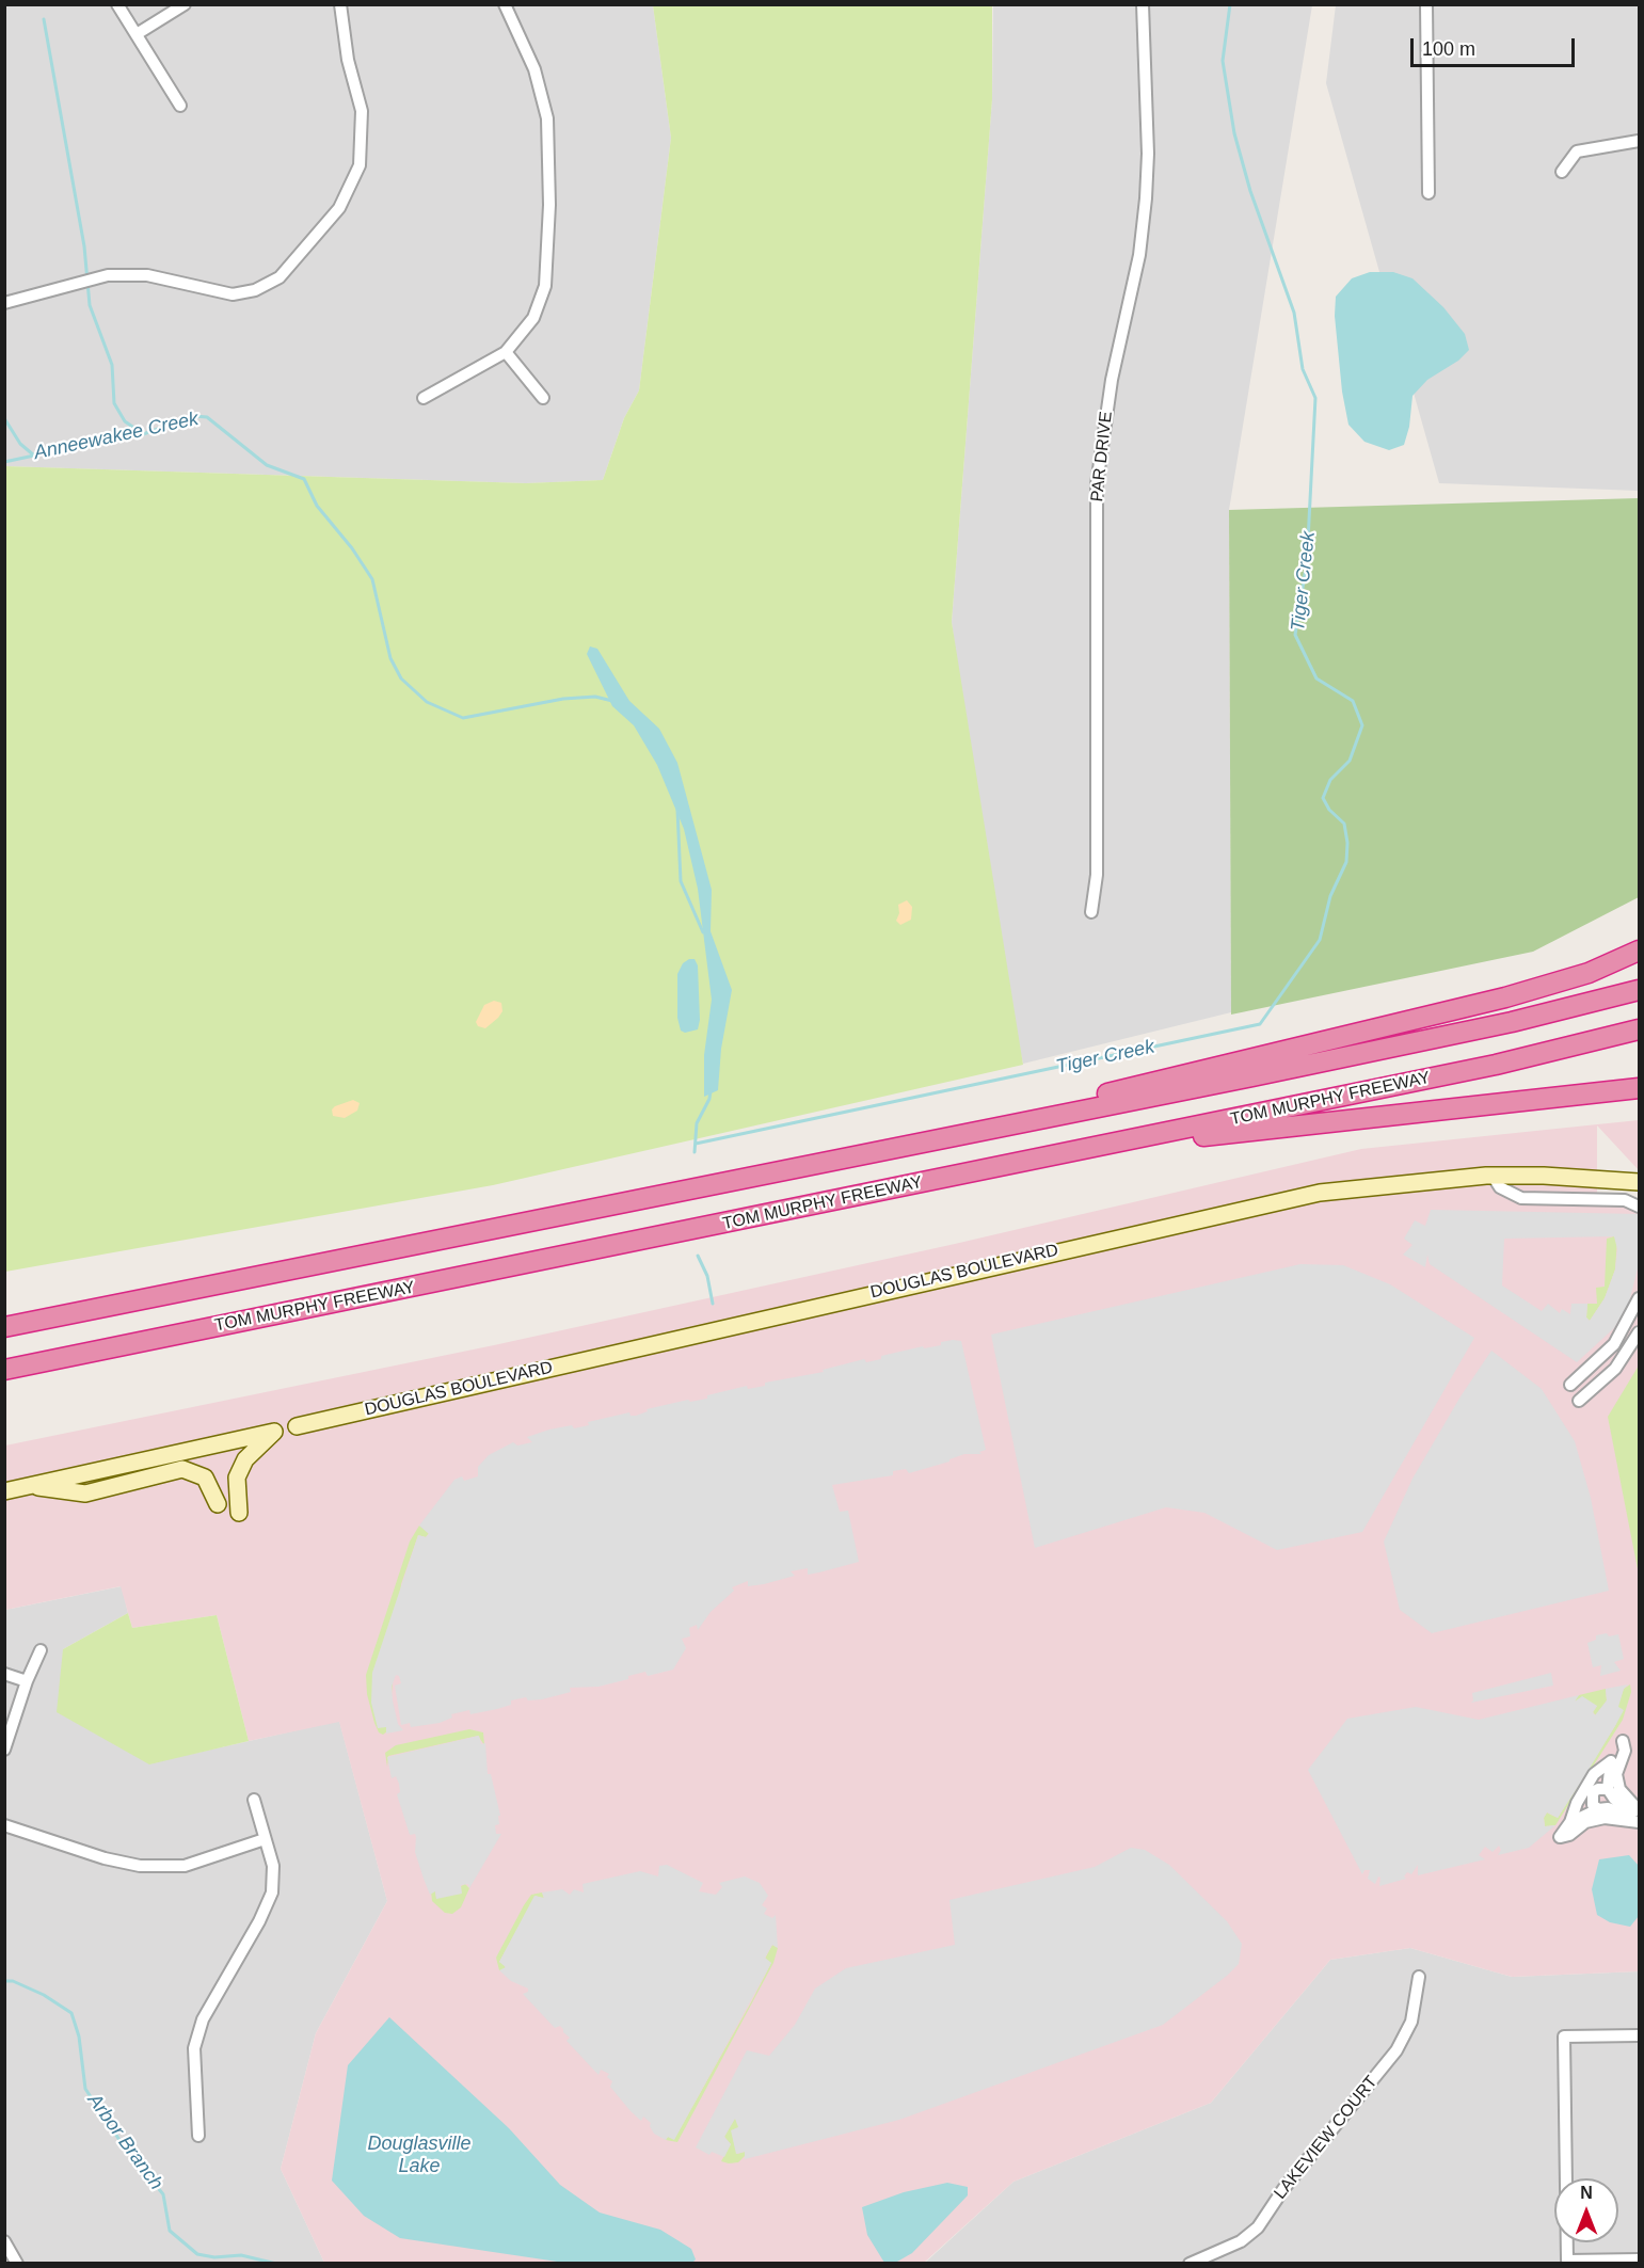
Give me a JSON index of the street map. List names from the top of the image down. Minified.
{"streets":{"highway":["TOM MURPHY FREEWAY"],"main road":["DOUGLAS BOULEVARD"],"street":["PAR DRIVE","LAKEVIEW COURT"]},"water":["Anneewakee Creek","Tiger Creek","Arbor Branch","Douglasville Lake"],"scale_bar":"100 m","north":"top"}
